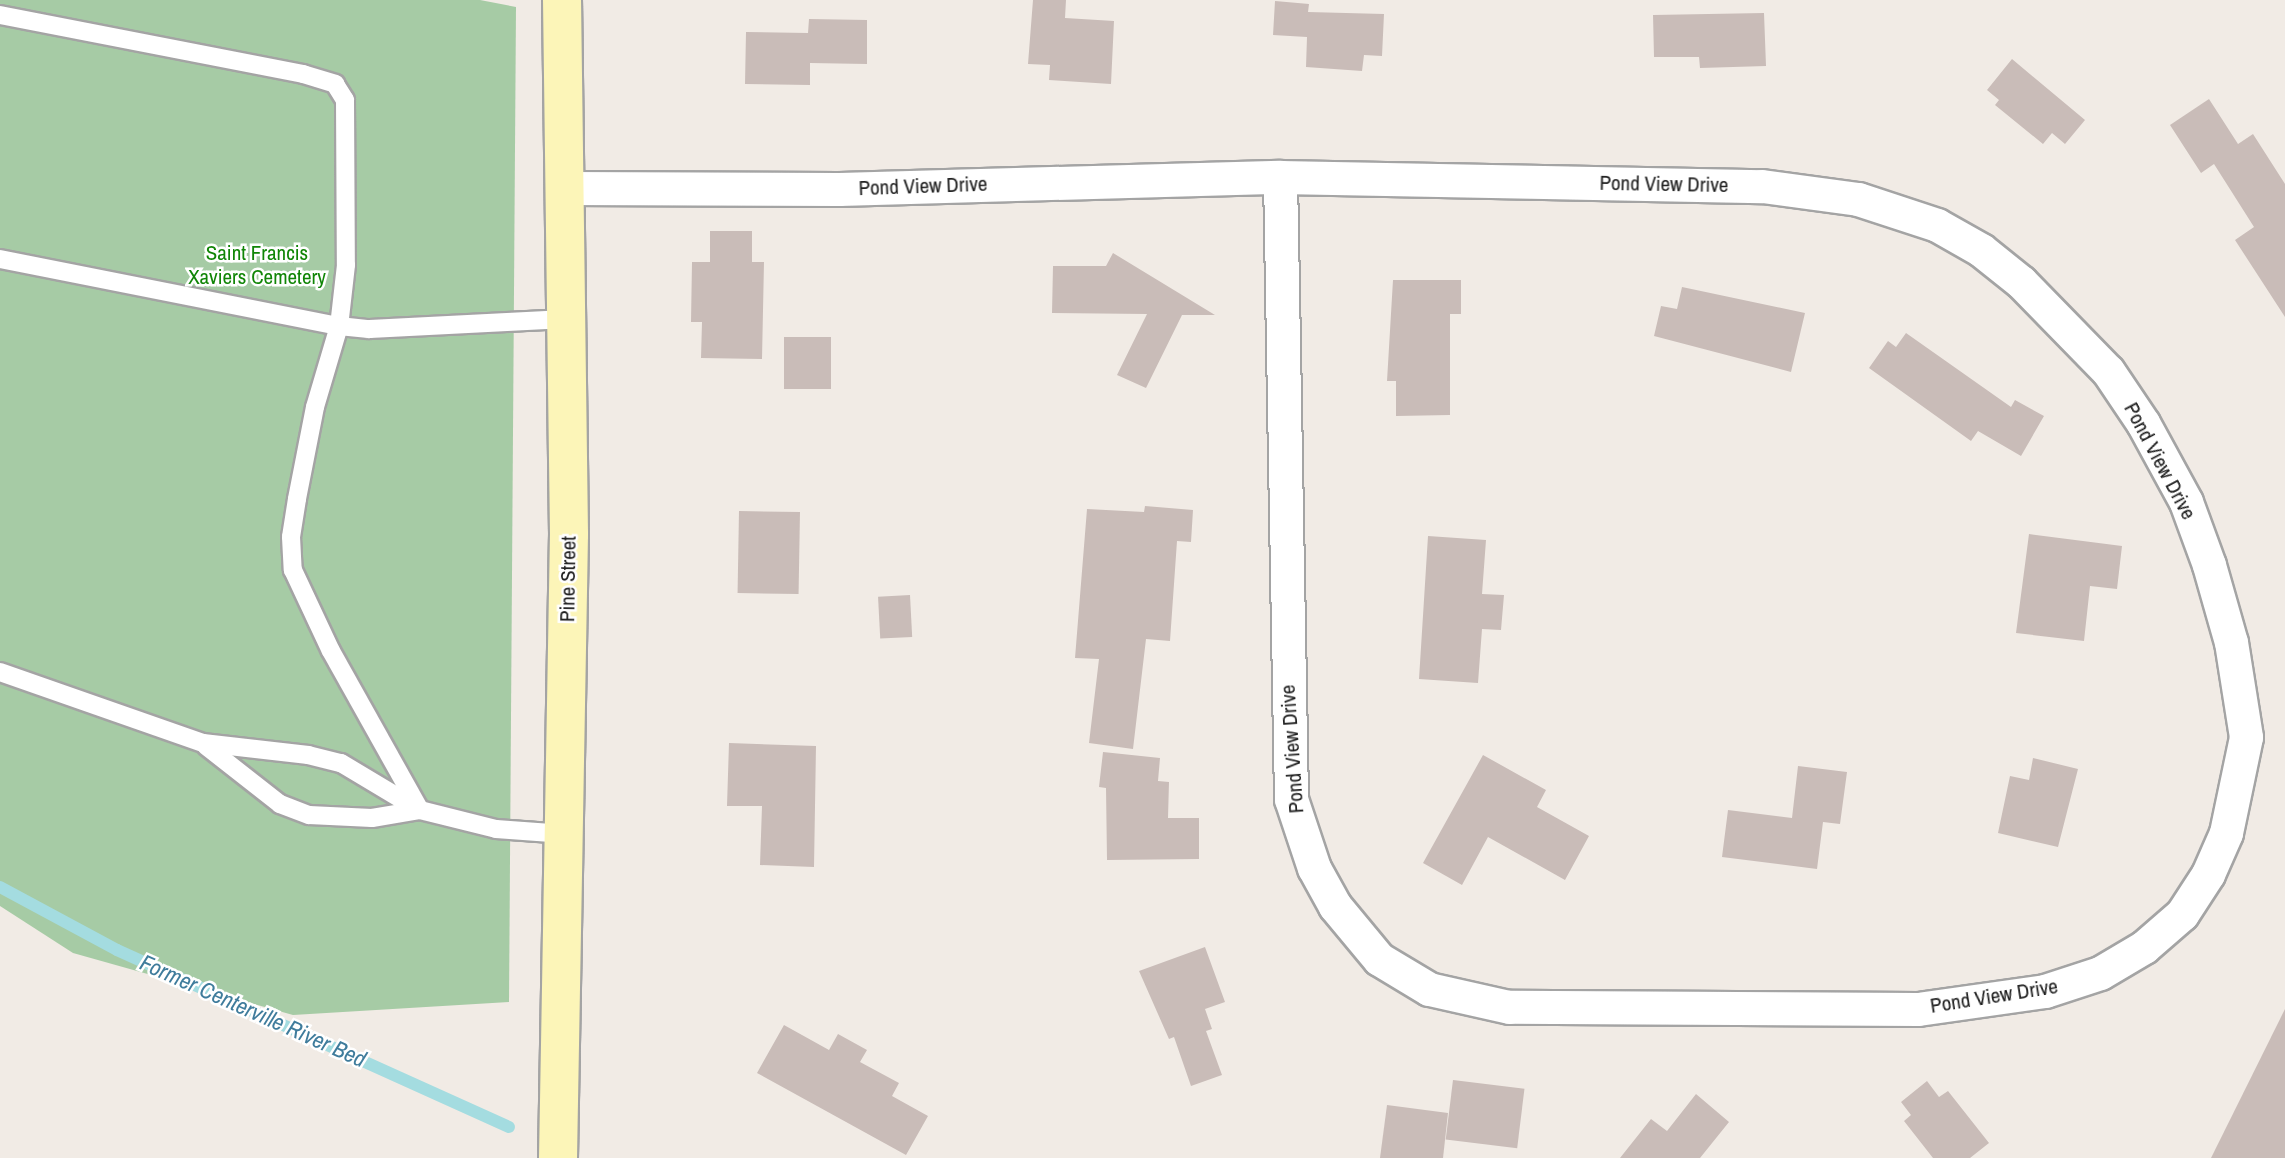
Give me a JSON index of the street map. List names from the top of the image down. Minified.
{"streets":{"main road":["Pine Street"],"street":["Pond View Drive"]},"crossings":[["Pond View Drive","Pine Street"]],"water":["Former Centerville River Bed"],"parks":["Saint Francis Xaviers Cemetery"]}
